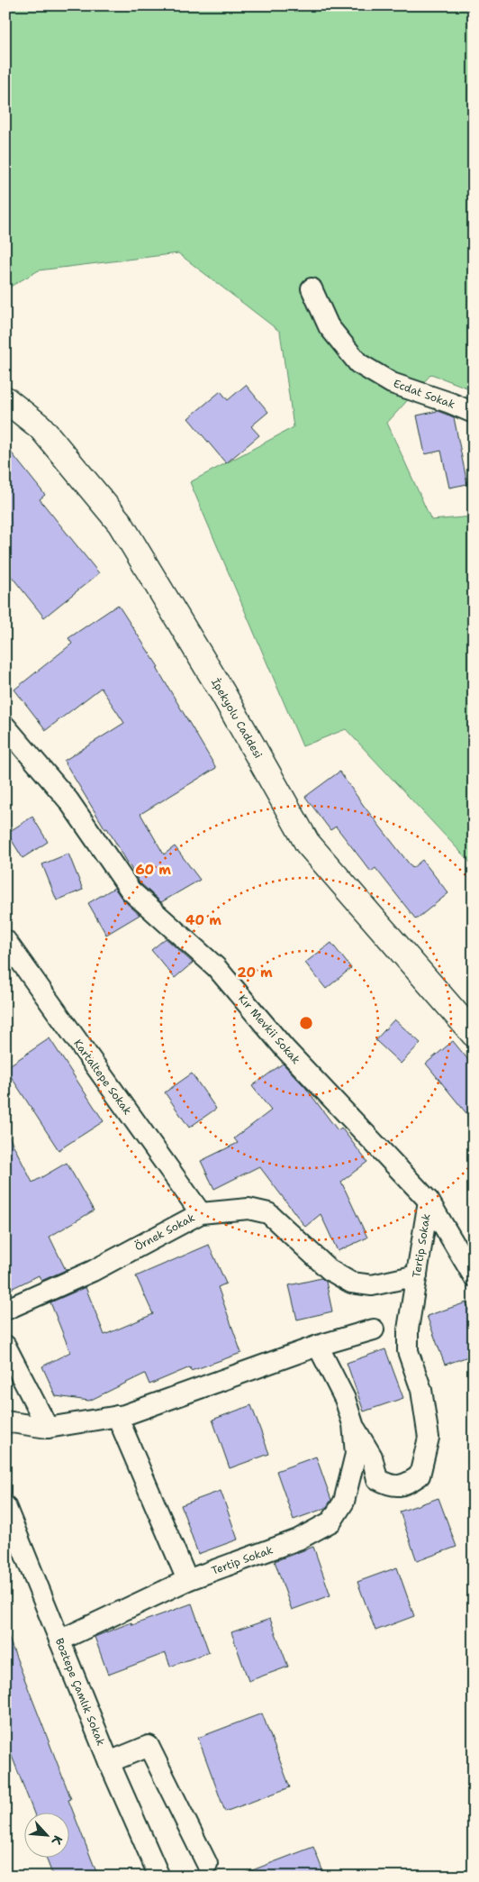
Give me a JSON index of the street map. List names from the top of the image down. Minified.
{"streets":{"street":["Ecdat Sokak","İpekyolu Caddesi","Kır Mevkii Sokak","Kartaltepe Sokak","Örnek Sokak","Tertip Sokak","Boztepe Çamlık Sokak"]},"crossings":[["Kır Mevkii Sokak","Tertip Sokak"],["Kartaltepe Sokak","Örnek Sokak"],["Örnek Sokak","Tertip Sokak"],["Tertip Sokak","Boztepe Çamlık Sokak"]],"north":"bottom right","rings":["60 m","40 m","20 m"]}
